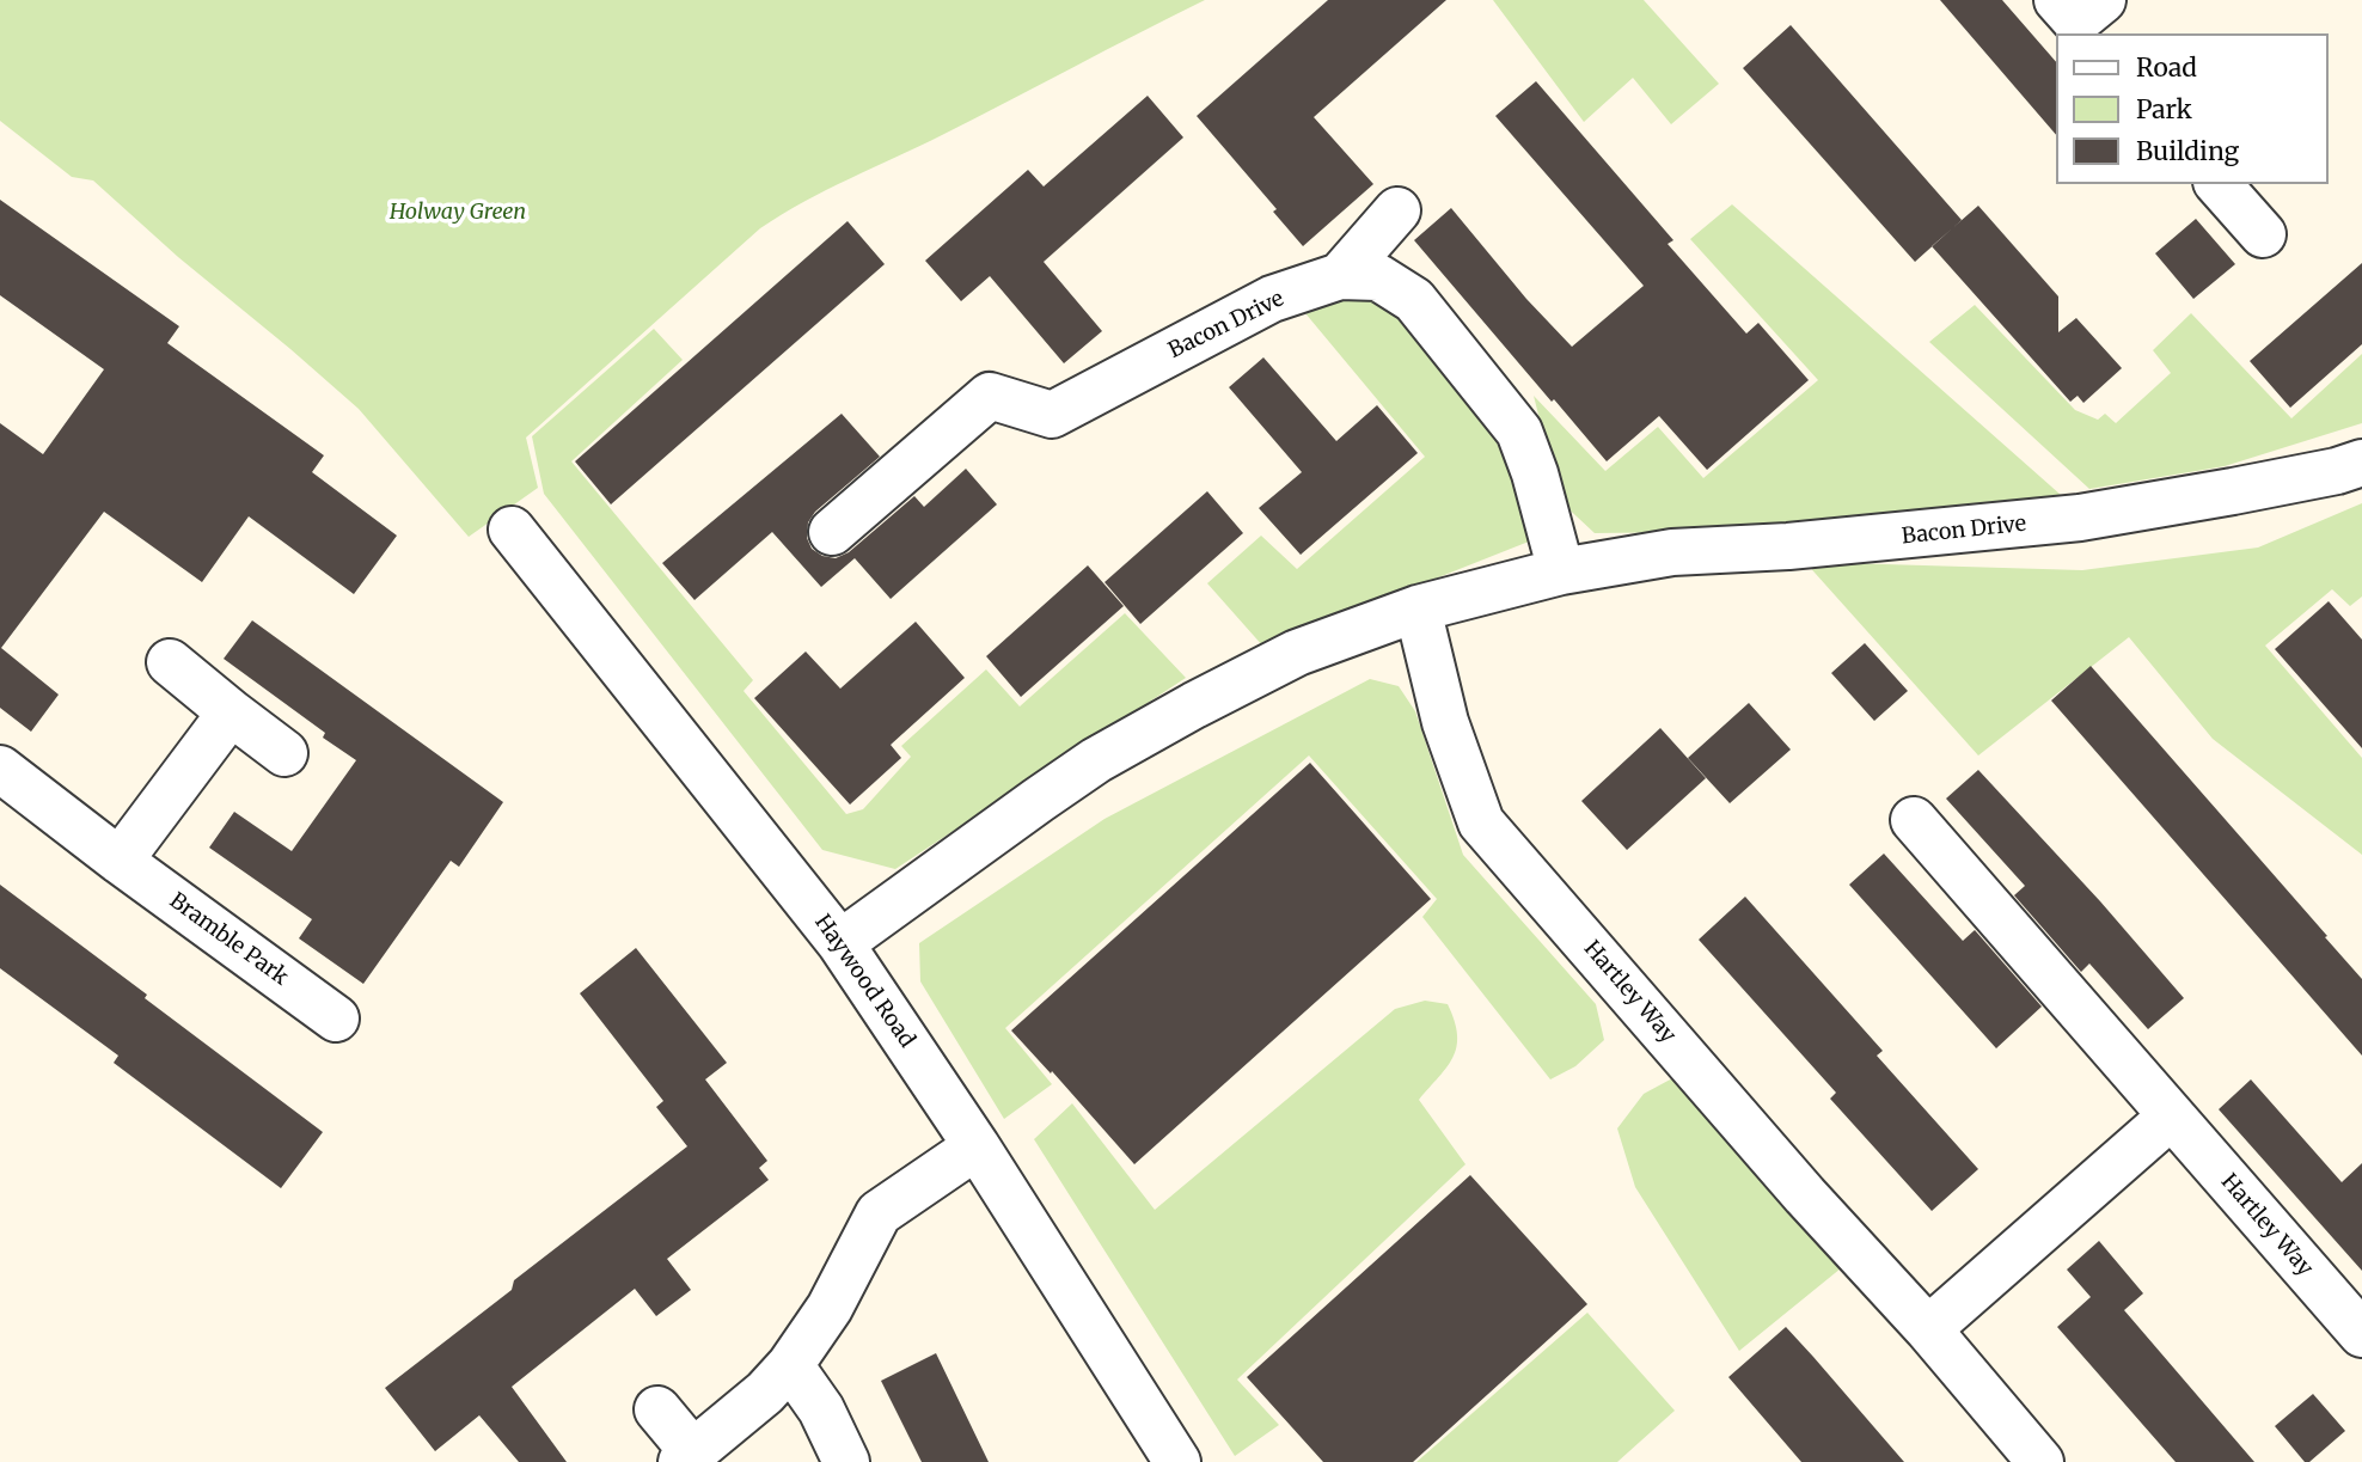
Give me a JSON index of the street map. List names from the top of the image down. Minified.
{"streets":{"street":["Bacon Drive","Bramble Park","Haywood Road","Hartley Way"]},"crossings":[["Bacon Drive","Haywood Road"],["Bacon Drive","Hartley Way"]],"parks":["Holway Green"],"legend":["Road","Park","Building"]}
